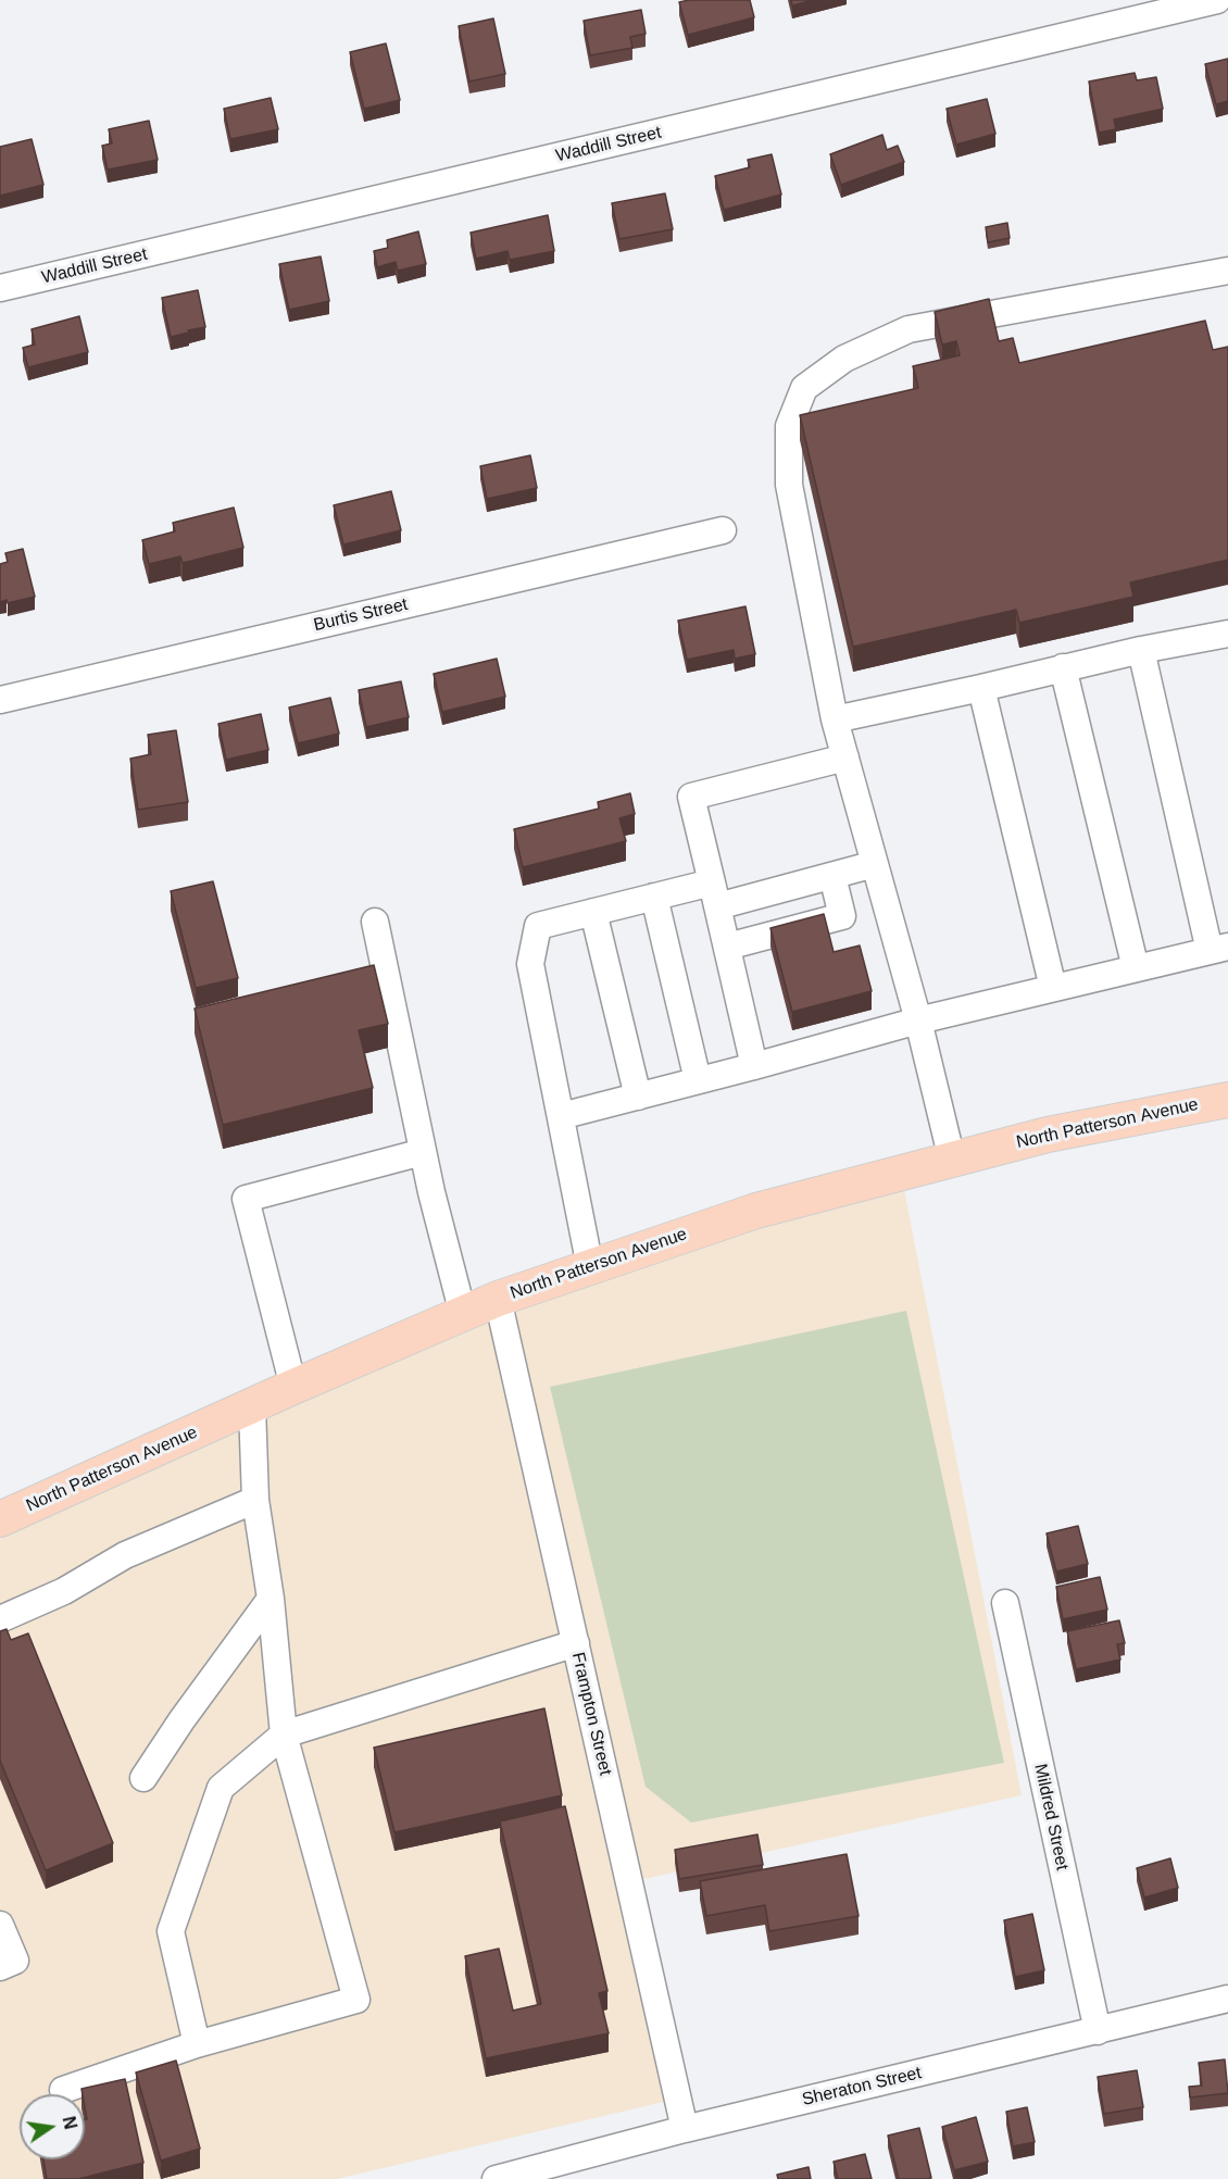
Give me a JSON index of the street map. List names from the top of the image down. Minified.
{"streets":{"main road":["North Patterson Avenue"],"street":["Waddill Street","Burtis Street","Frampton Street","Mildred Street","Sheraton Street"]},"crossings":[["North Patterson Avenue","Frampton Street"],["Frampton Street","Sheraton Street"],["Mildred Street","Sheraton Street"]],"north":"right"}
